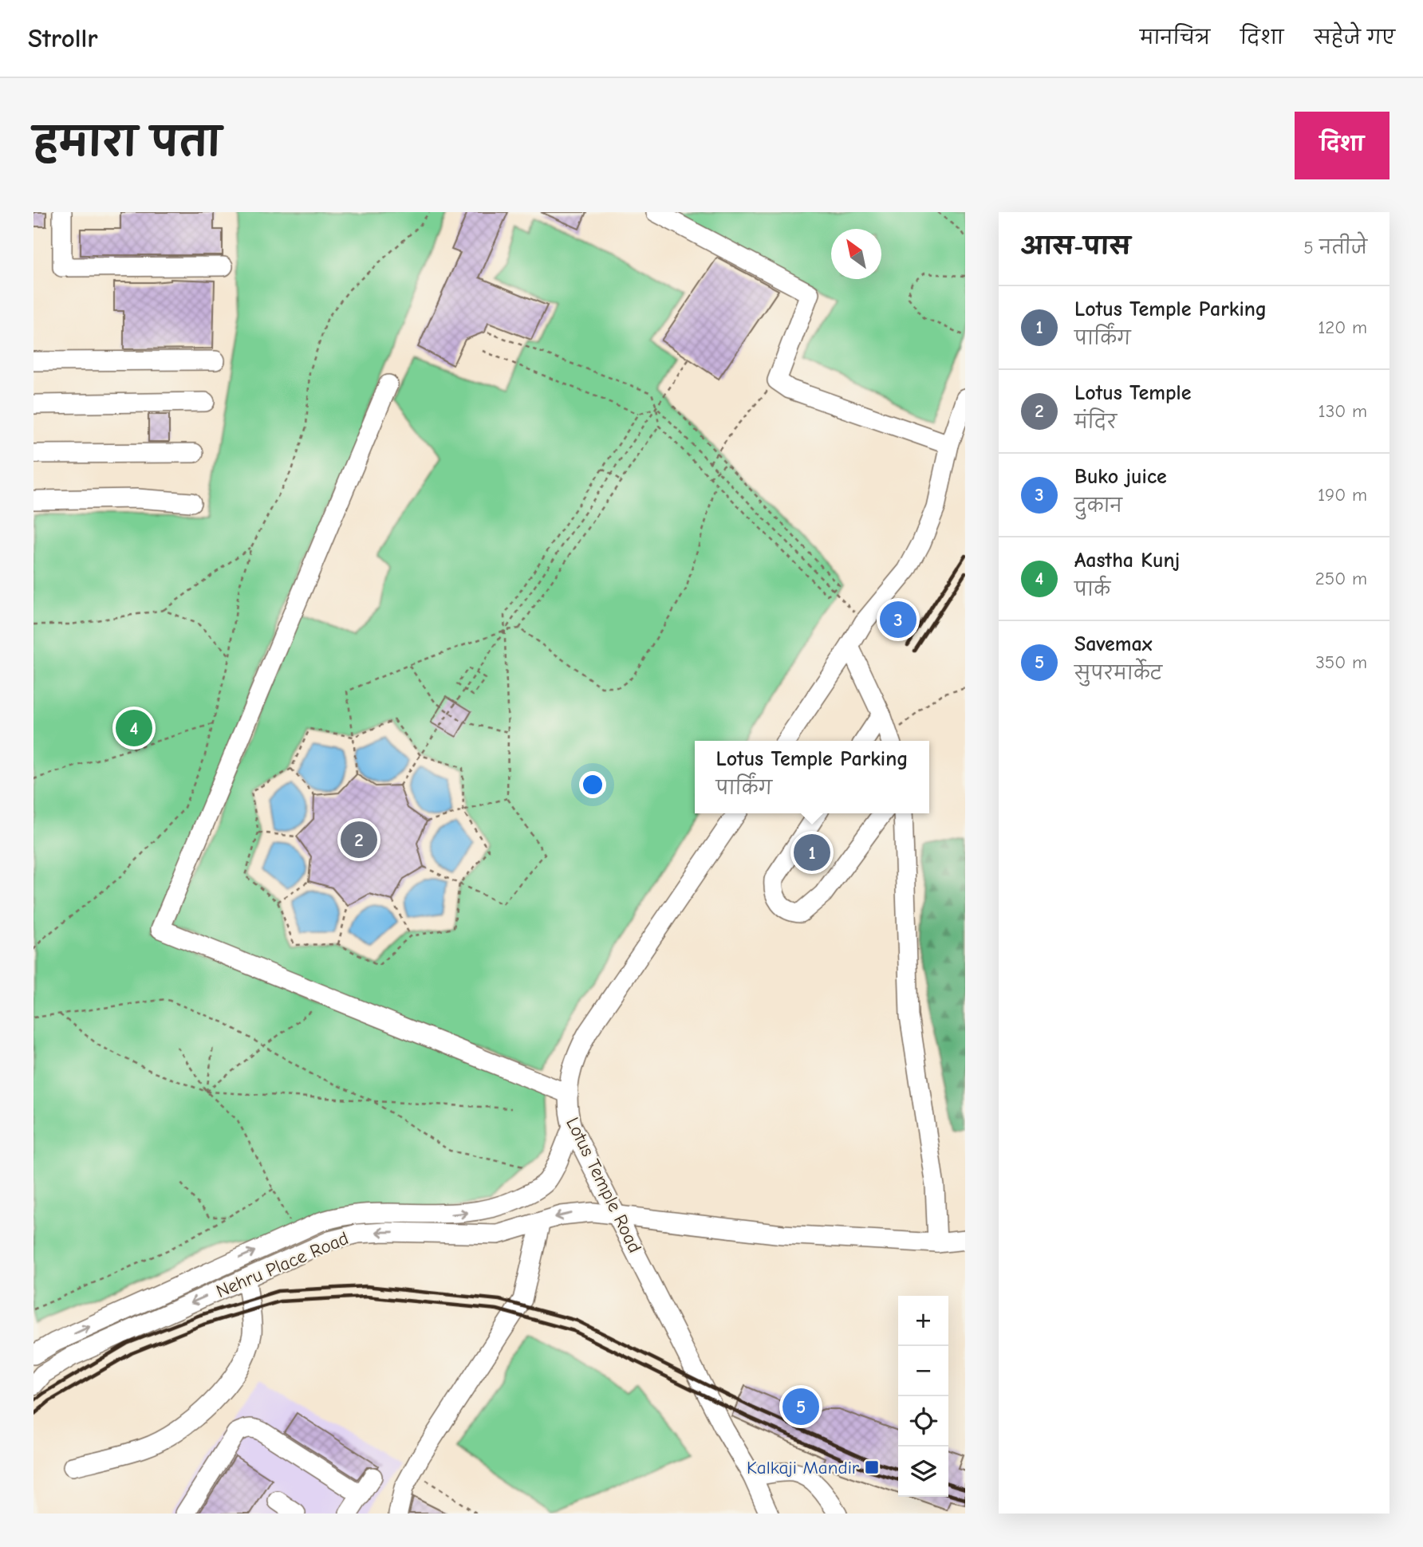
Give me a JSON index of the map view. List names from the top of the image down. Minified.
{"streets":{"street":["Lotus Temple Road","Nehru Place Road"]},"crossings":[["Lotus Temple Road","Nehru Place Road"]],"places":{"transit":["Kalkaji Mandir"]},"north":"top left","page":{"header":"Strollr","nav":["मानचित्र","दिशा","सहेजे गए"],"title":"हमारा पता","buttons":"दिशा","heading":["आस-पास","5 नतीजे"],"list":[{"mark":"1","name":"Lotus Temple Parking","note":"पार्किंग","value":"120 m"},{"mark":"2","name":"Lotus Temple","note":"मंदिर","value":"130 m"},{"mark":"3","name":"Buko juice","note":"दुकान","value":"190 m"},{"mark":"4","name":"Aastha Kunj","note":"पार्क","value":"250 m"},{"mark":"5","name":"Savemax","note":"सुपरमार्केट","value":"350 m"}],"pins":["3","4","2","1","5"],"popup":["Lotus Temple Parking","पार्किंग"],"map_buttons":["+","−"]}}
